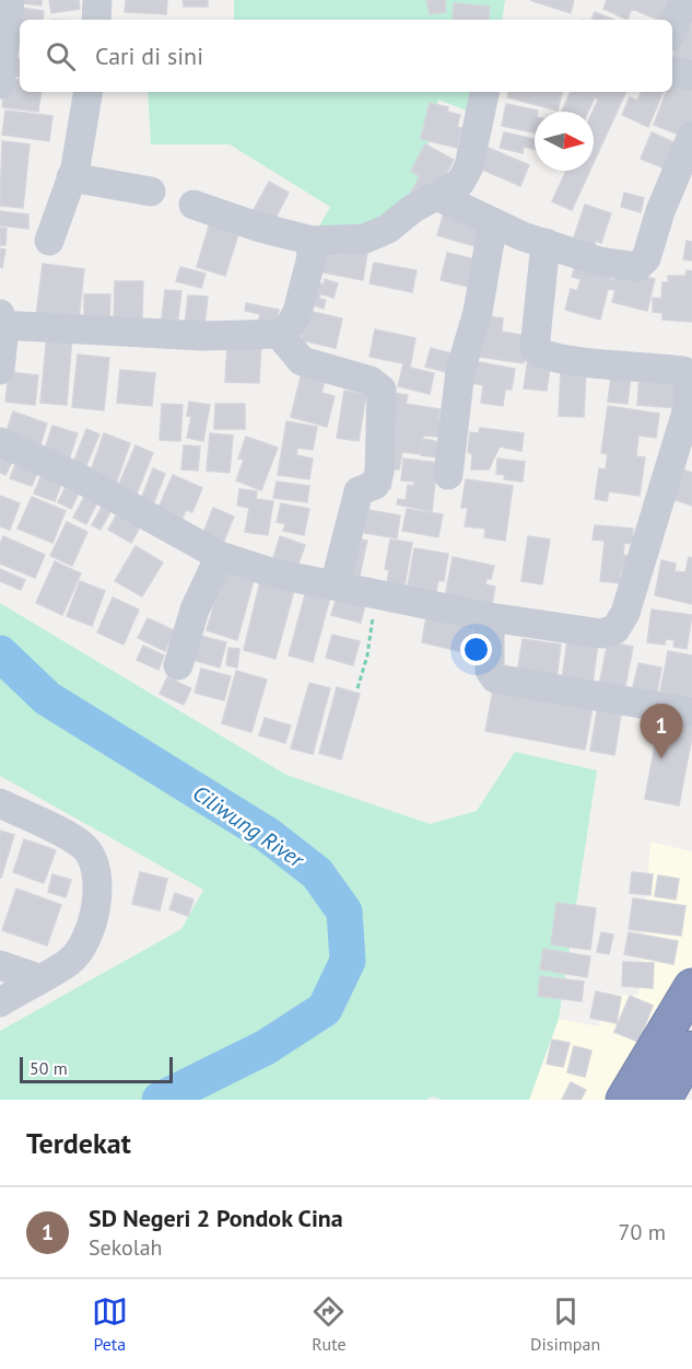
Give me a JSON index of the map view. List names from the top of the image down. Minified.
{"water":["Ciliwung River"],"scale_bar":"50 m","north":"right","page":{"search":"Cari di sini","pins":"1","scale":"50 m","heading":"Terdekat","list":[{"mark":"1","name":"SD Negeri 2 Pondok Cina","note":"Sekolah","value":"70 m"}],"nav":["Peta","Rute","Disimpan"]}}
